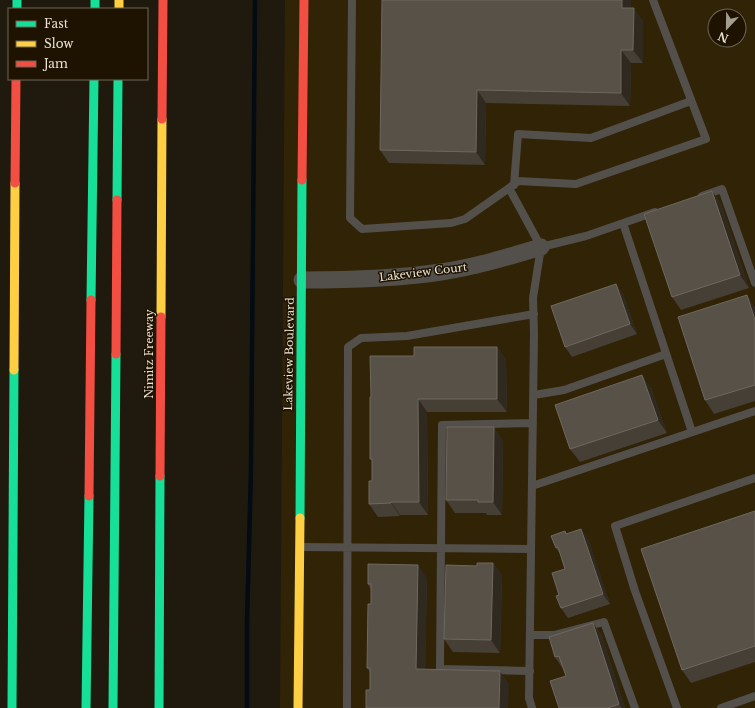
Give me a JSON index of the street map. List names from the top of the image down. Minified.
{"streets":{"main road":["Nimitz Freeway","Lakeview Boulevard"],"street":["Lakeview Court"]},"crossings":[["Lakeview Court","Lakeview Boulevard"]],"legend":["Fast","Slow","Jam"],"north":"bottom"}
